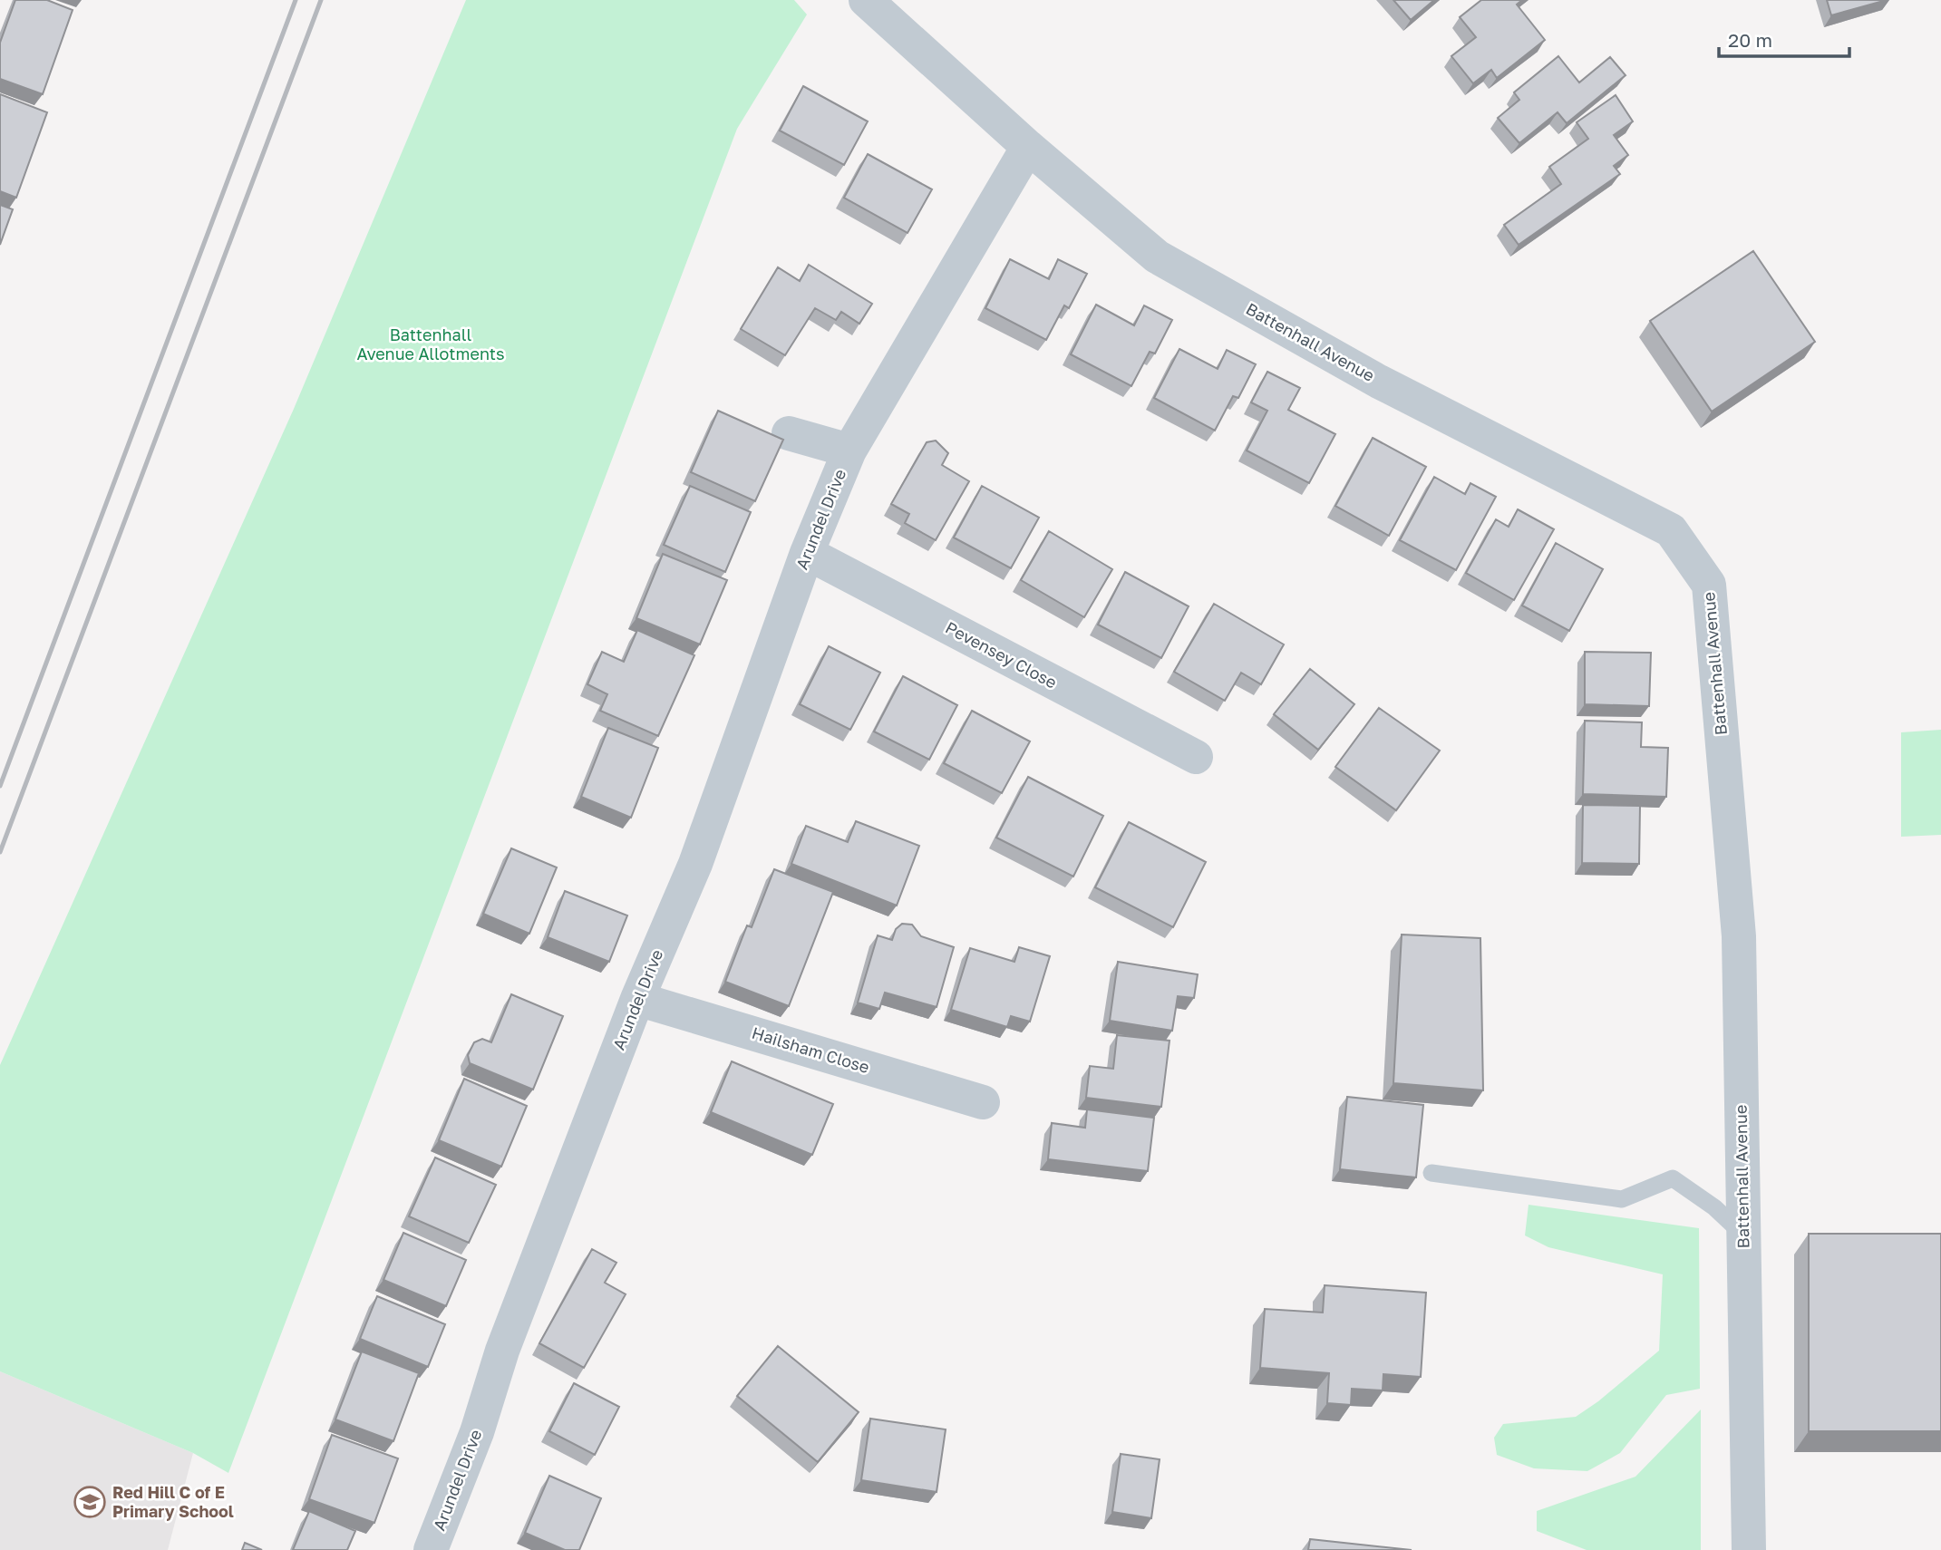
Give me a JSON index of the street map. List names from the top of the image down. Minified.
{"streets":{"street":["Battenhall Avenue","Arundel Drive","Pevensey Close","Hailsham Close"]},"crossings":[["Battenhall Avenue","Arundel Drive"],["Arundel Drive","Pevensey Close"],["Arundel Drive","Hailsham Close"]],"parks":["Battenhall Avenue Allotments"],"places":{"school or university":["Red Hill C of E Primary School"]},"scale_bar":"20 m"}
